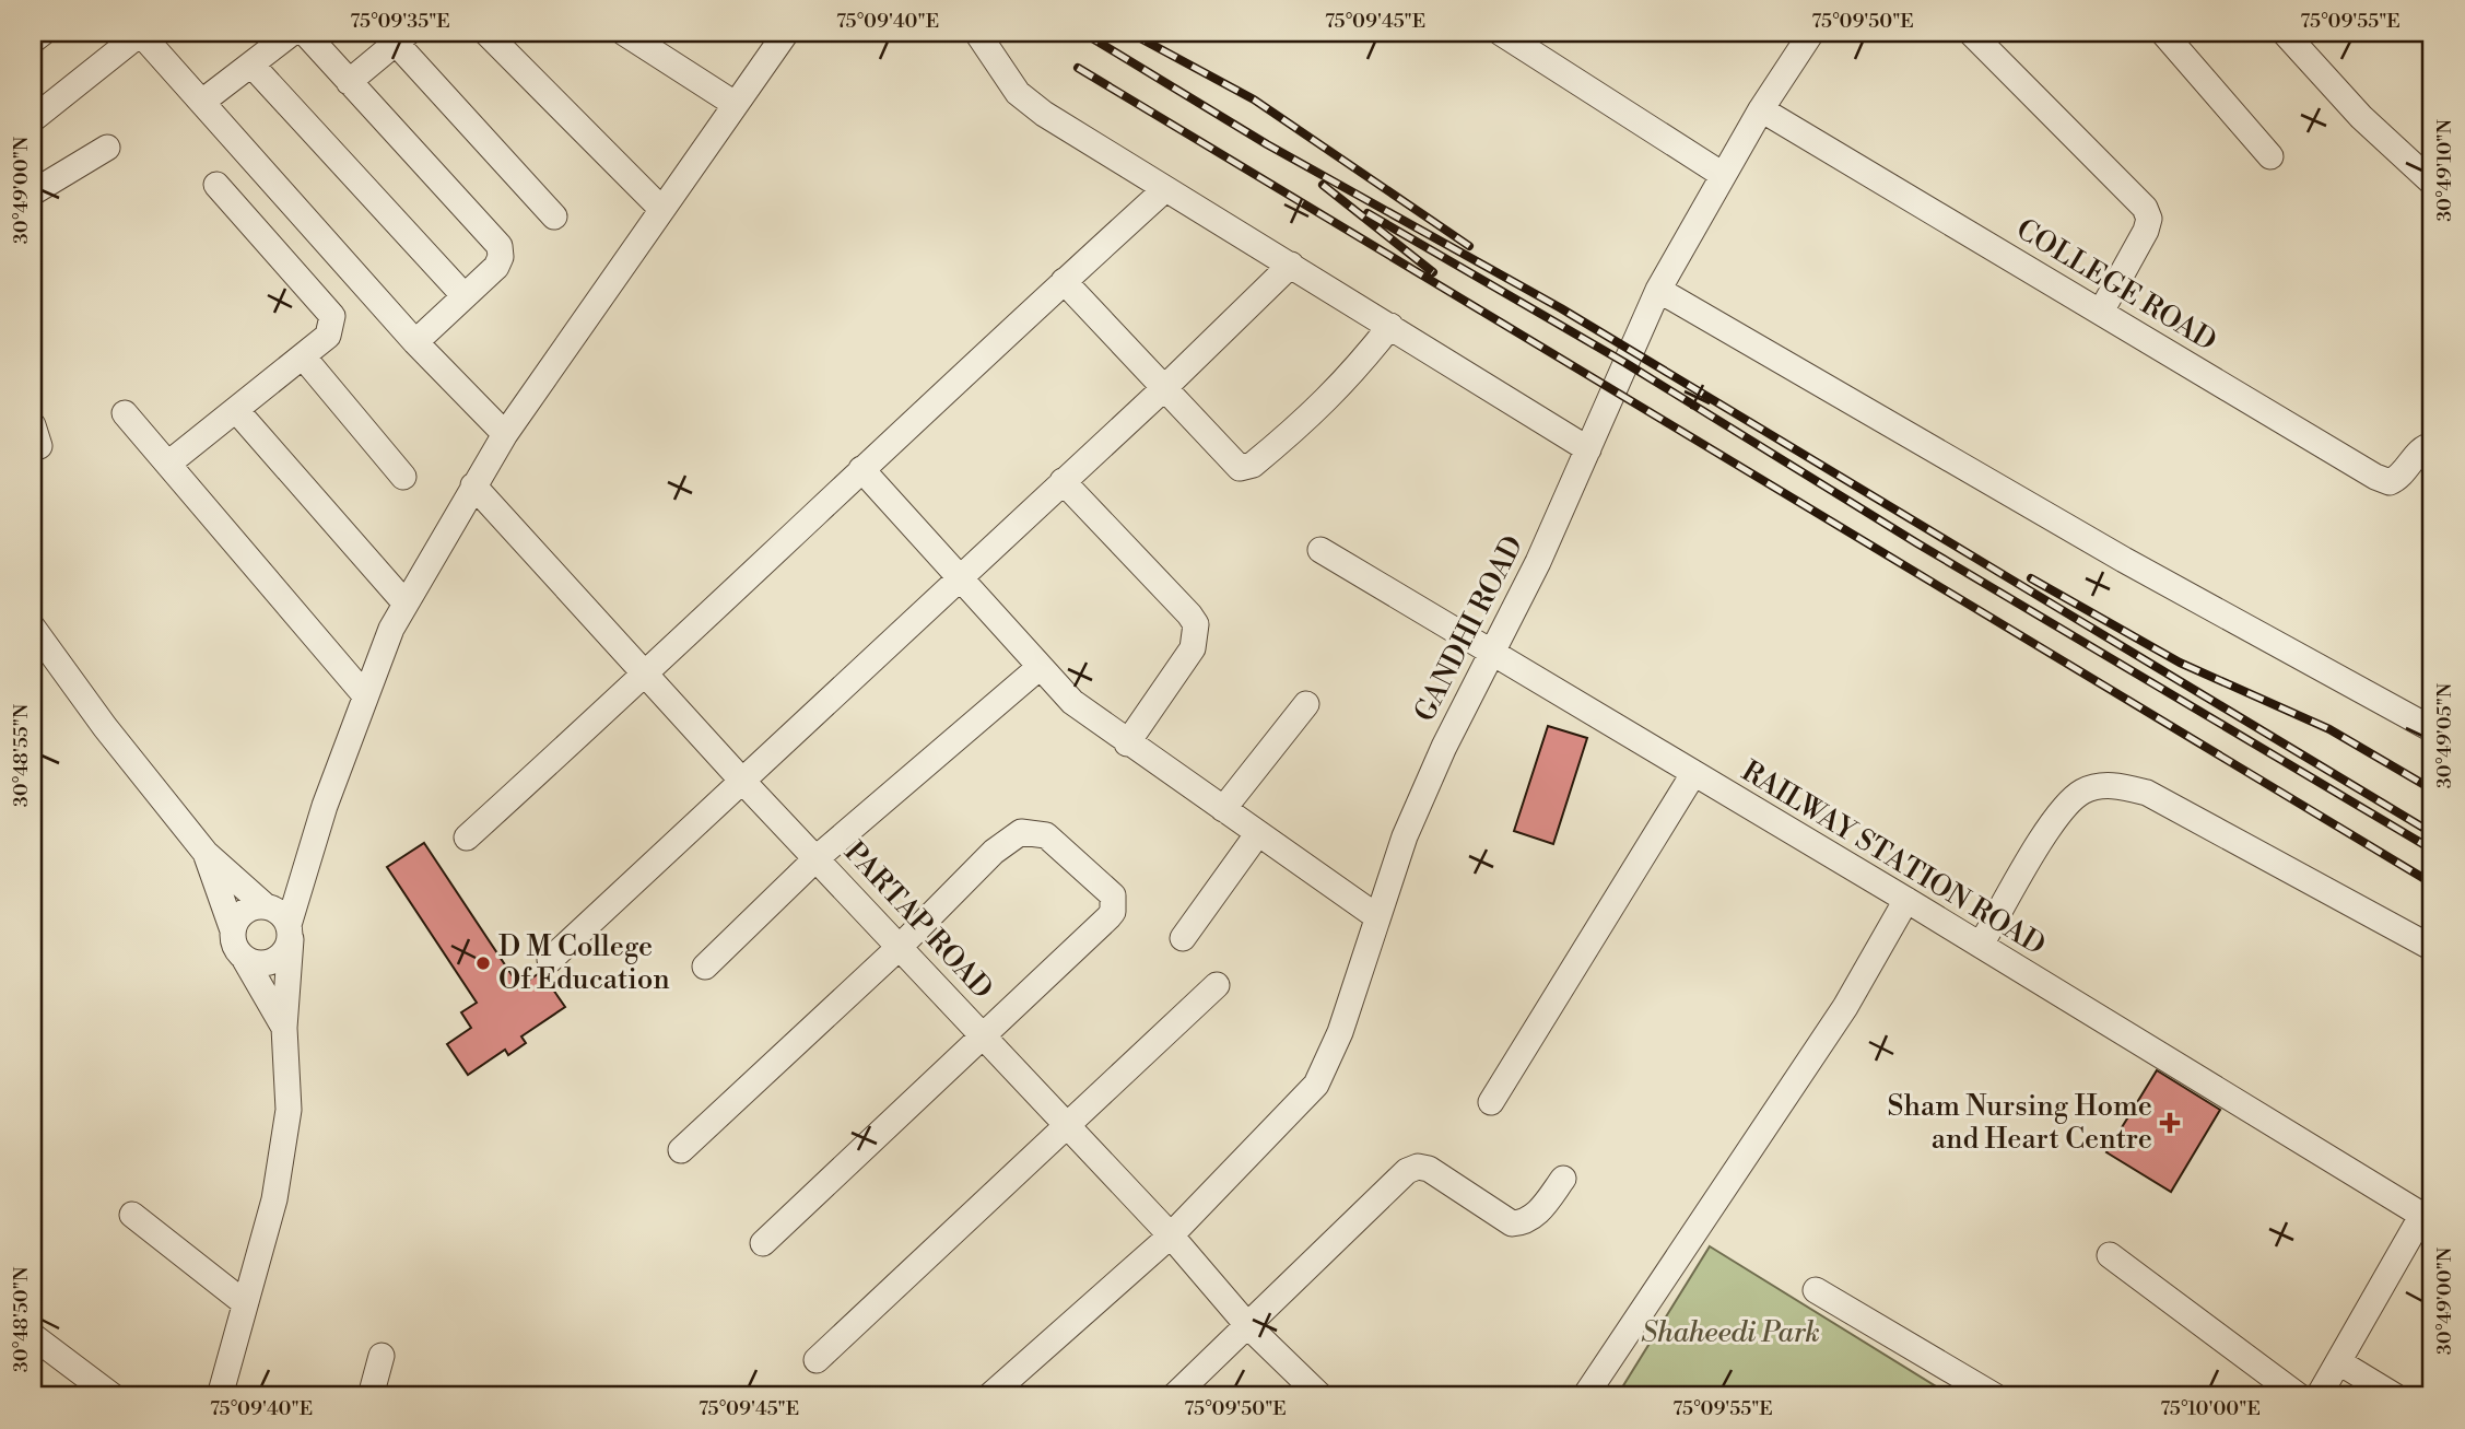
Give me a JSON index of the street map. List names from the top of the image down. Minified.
{"streets":{"street":["COLLEGE ROAD","GANDHI ROAD","RAILWAY STATION ROAD","PARTAP ROAD"]},"crossings":[["COLLEGE ROAD","GANDHI ROAD"],["GANDHI ROAD","RAILWAY STATION ROAD"],["GANDHI ROAD","PARTAP ROAD"]],"parks":["Shaheedi Park"],"places":{"other":["D M College Of Education"],"health":["Sham Nursing Home and Heart Centre"]},"coordinates":["75°09'35\"E","75°09'40\"E","75°09'45\"E","75°09'50\"E","75°09'55\"E","30°49'10\"N","30°49'00\"N","30°49'05\"N","30°48'55\"N","30°48'50\"N","75°10'00\"E"]}
